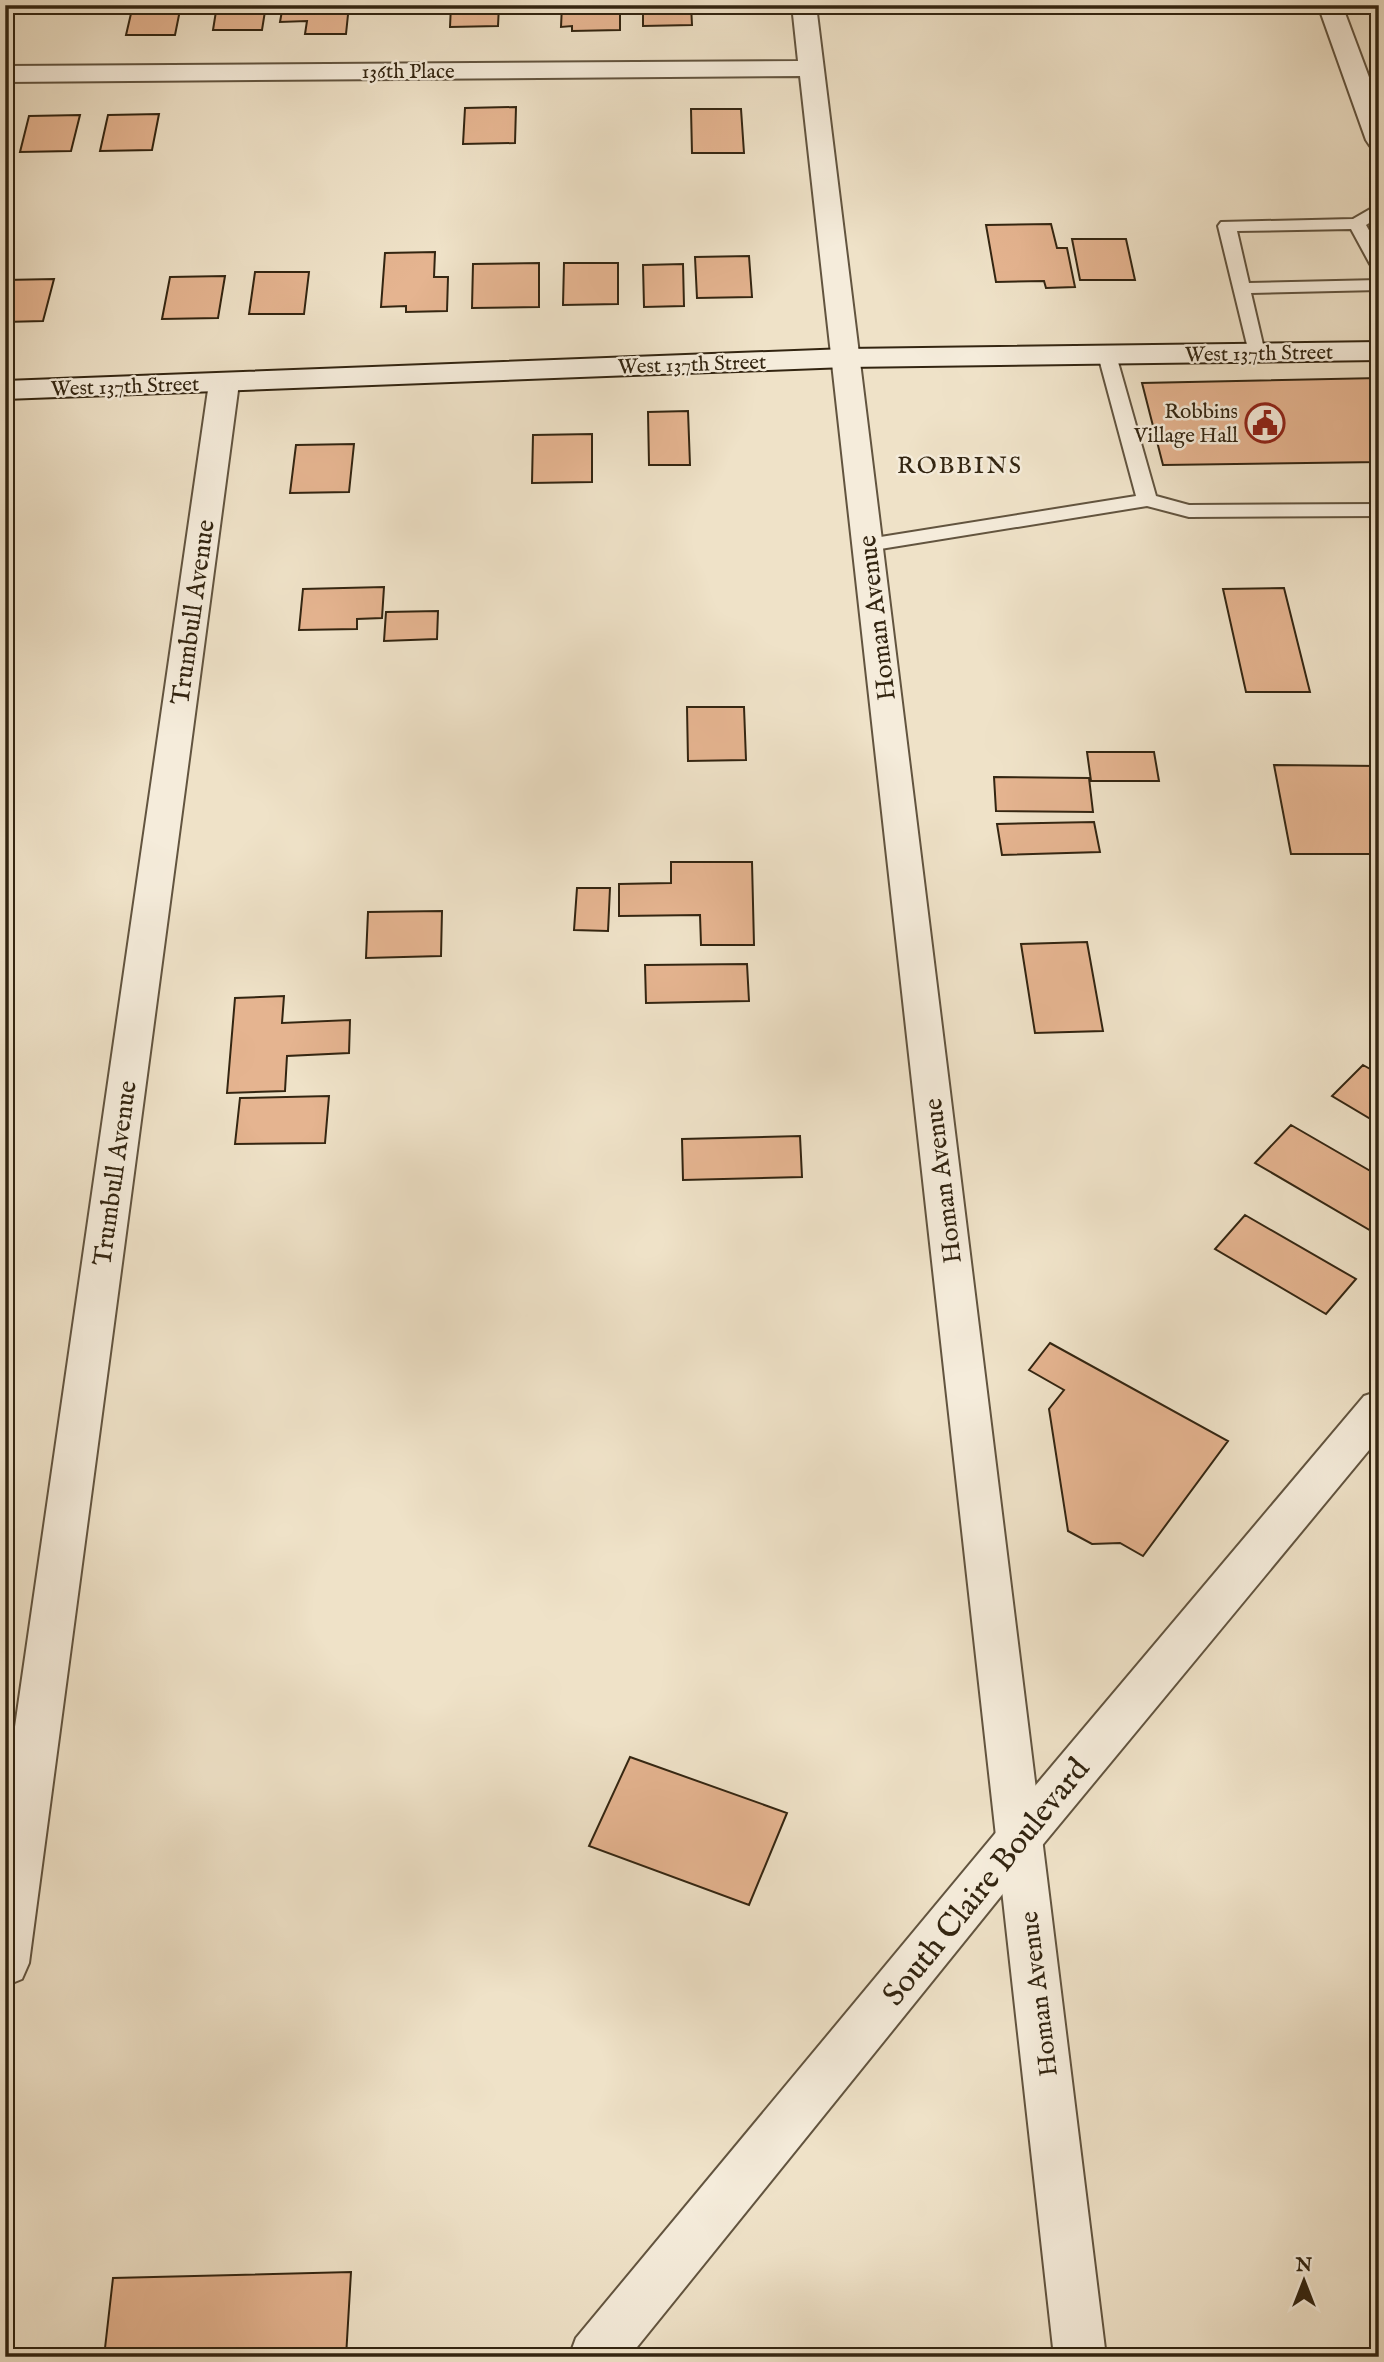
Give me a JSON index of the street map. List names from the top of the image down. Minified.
{"streets":{"street":["136th Place","West 137th Street","Trumbull Avenue","Homan Avenue","South Claire Boulevard"]},"crossings":[["136th Place","Homan Avenue"],["West 137th Street","Trumbull Avenue"],["West 137th Street","Homan Avenue"],["Homan Avenue","South Claire Boulevard"]],"districts":["ROBBINS"],"places":{"public building":["Robbins Village Hall"]},"north":"top"}
